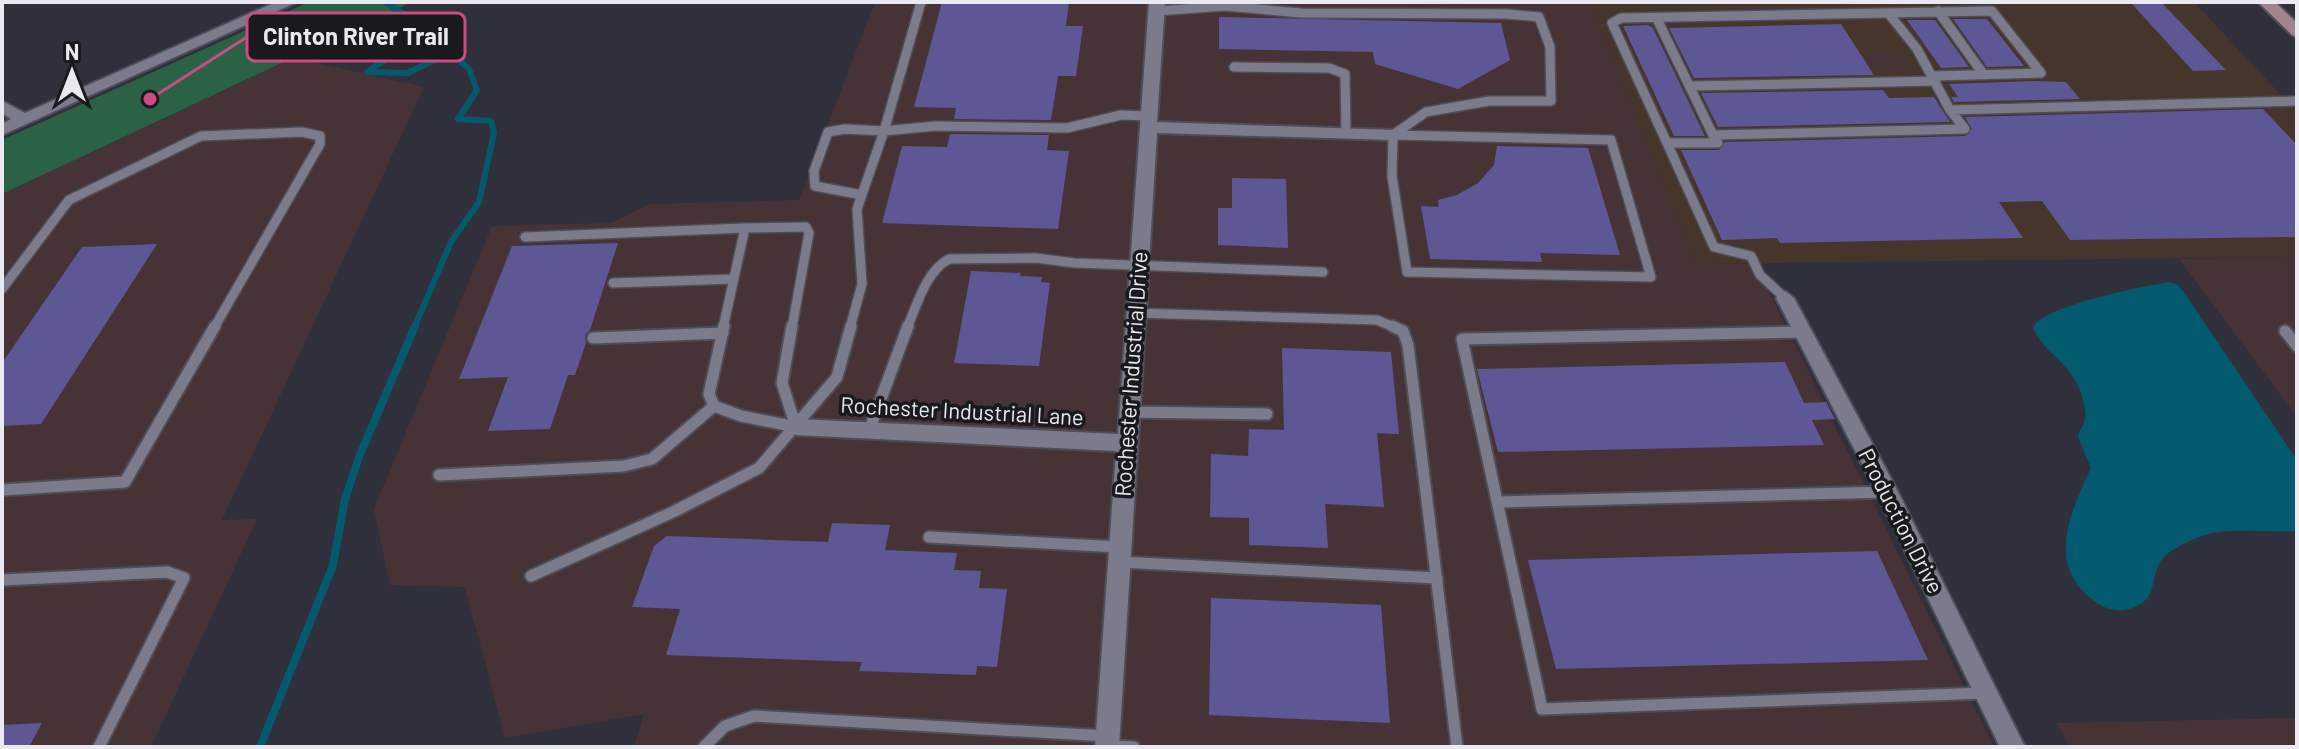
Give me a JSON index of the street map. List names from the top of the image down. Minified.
{"streets":{"street":["Rochester Industrial Drive","Rochester Industrial Lane","Production Drive"]},"crossings":[["Rochester Industrial Drive","Rochester Industrial Lane"]],"places":["Clinton River Trail"],"north":"top"}
